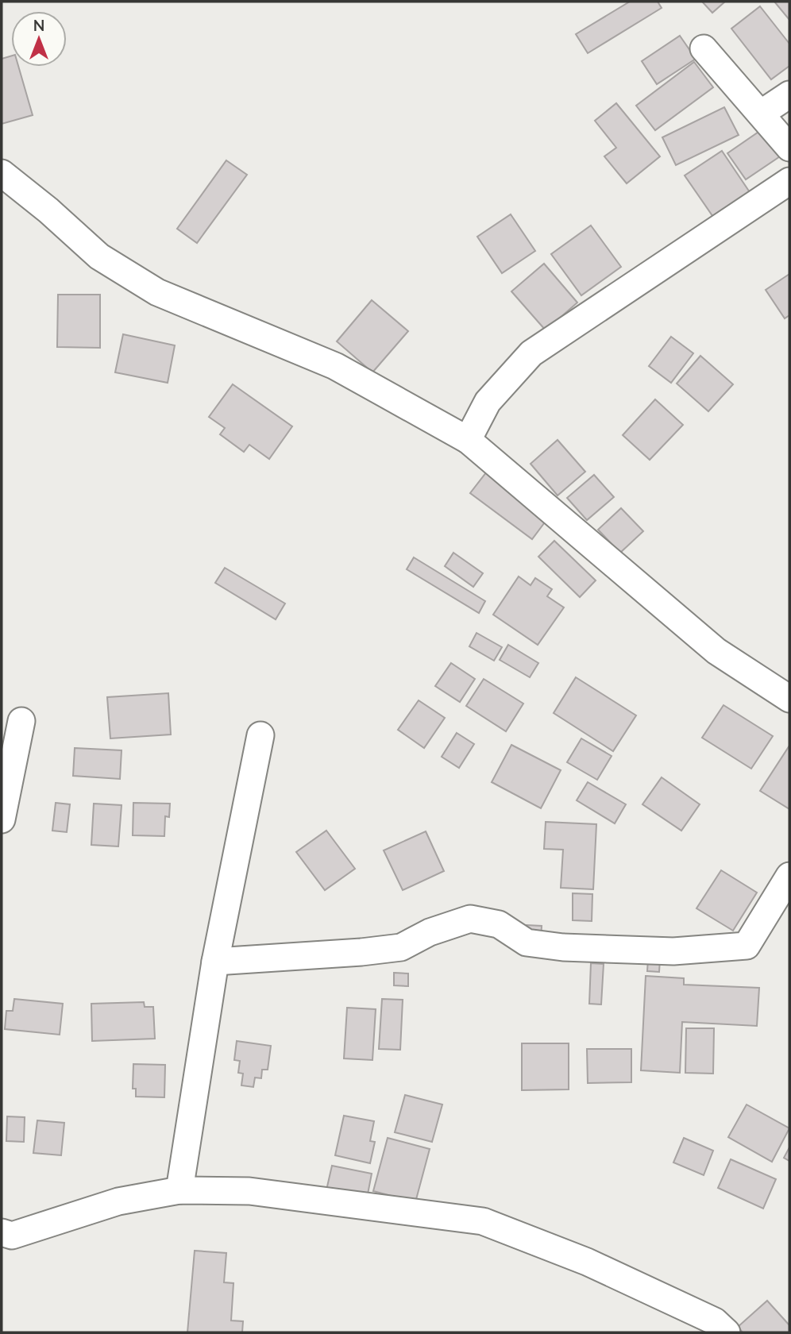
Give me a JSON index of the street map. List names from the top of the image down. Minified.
{"north":"top"}
